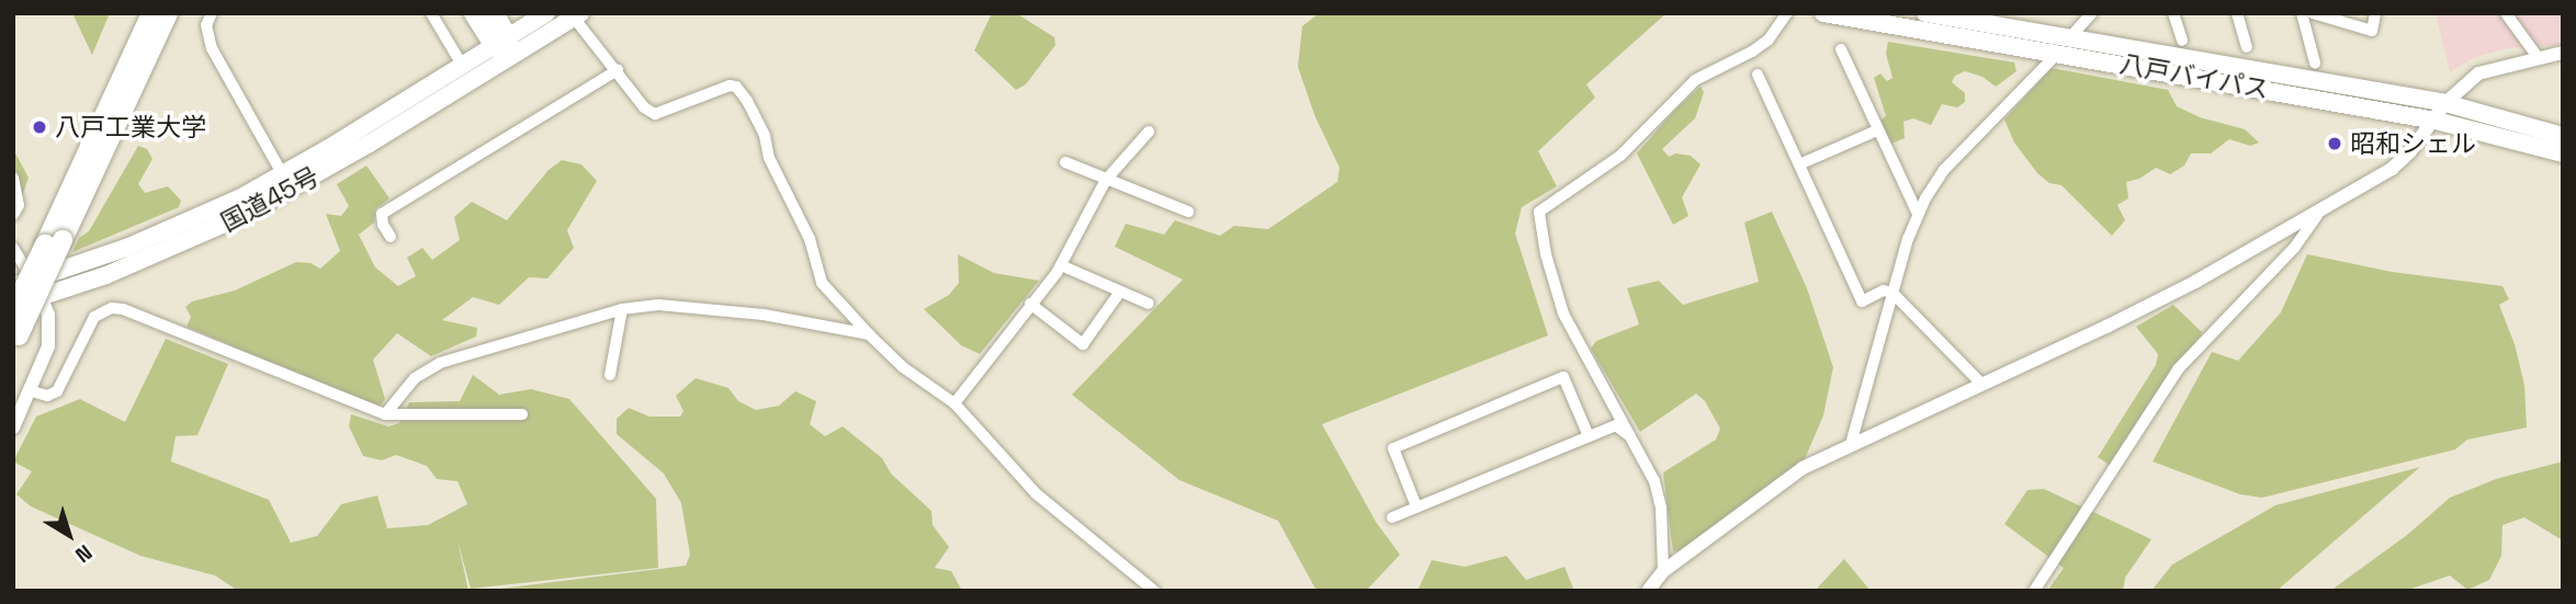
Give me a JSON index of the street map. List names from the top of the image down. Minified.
{"streets":{"highway":["八戸バイパス","国道45号"]},"places":["八戸工業大学","昭和シェル"],"north":"bottom right"}
